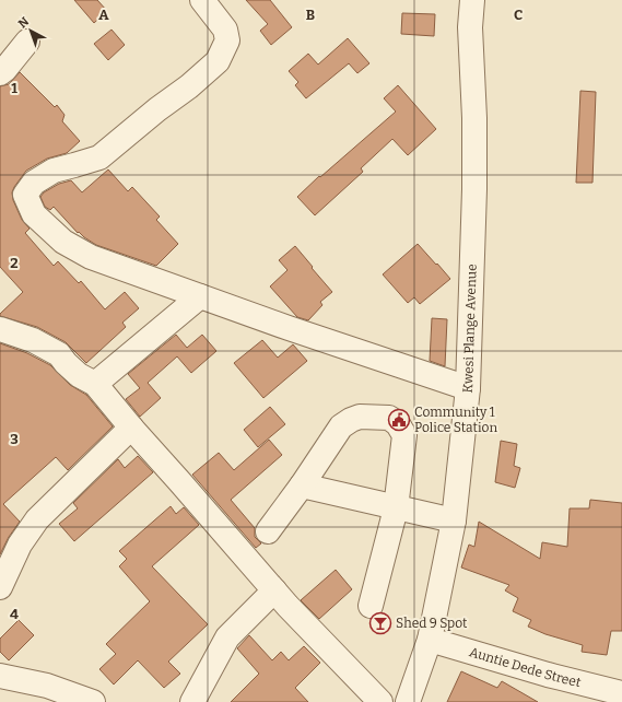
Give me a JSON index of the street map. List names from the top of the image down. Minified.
{"streets":{"street":["Kwesi Plange Avenue","Auntie Dede Street"]},"crossings":[["Kwesi Plange Avenue","Auntie Dede Street"]],"places":{"public building":["Community 1 Police Station"],"bar":["Shed 9 Spot"]},"north":"top left","grid":{"columns":["A","B","C"],"rows":["1","2","3","4"]}}
